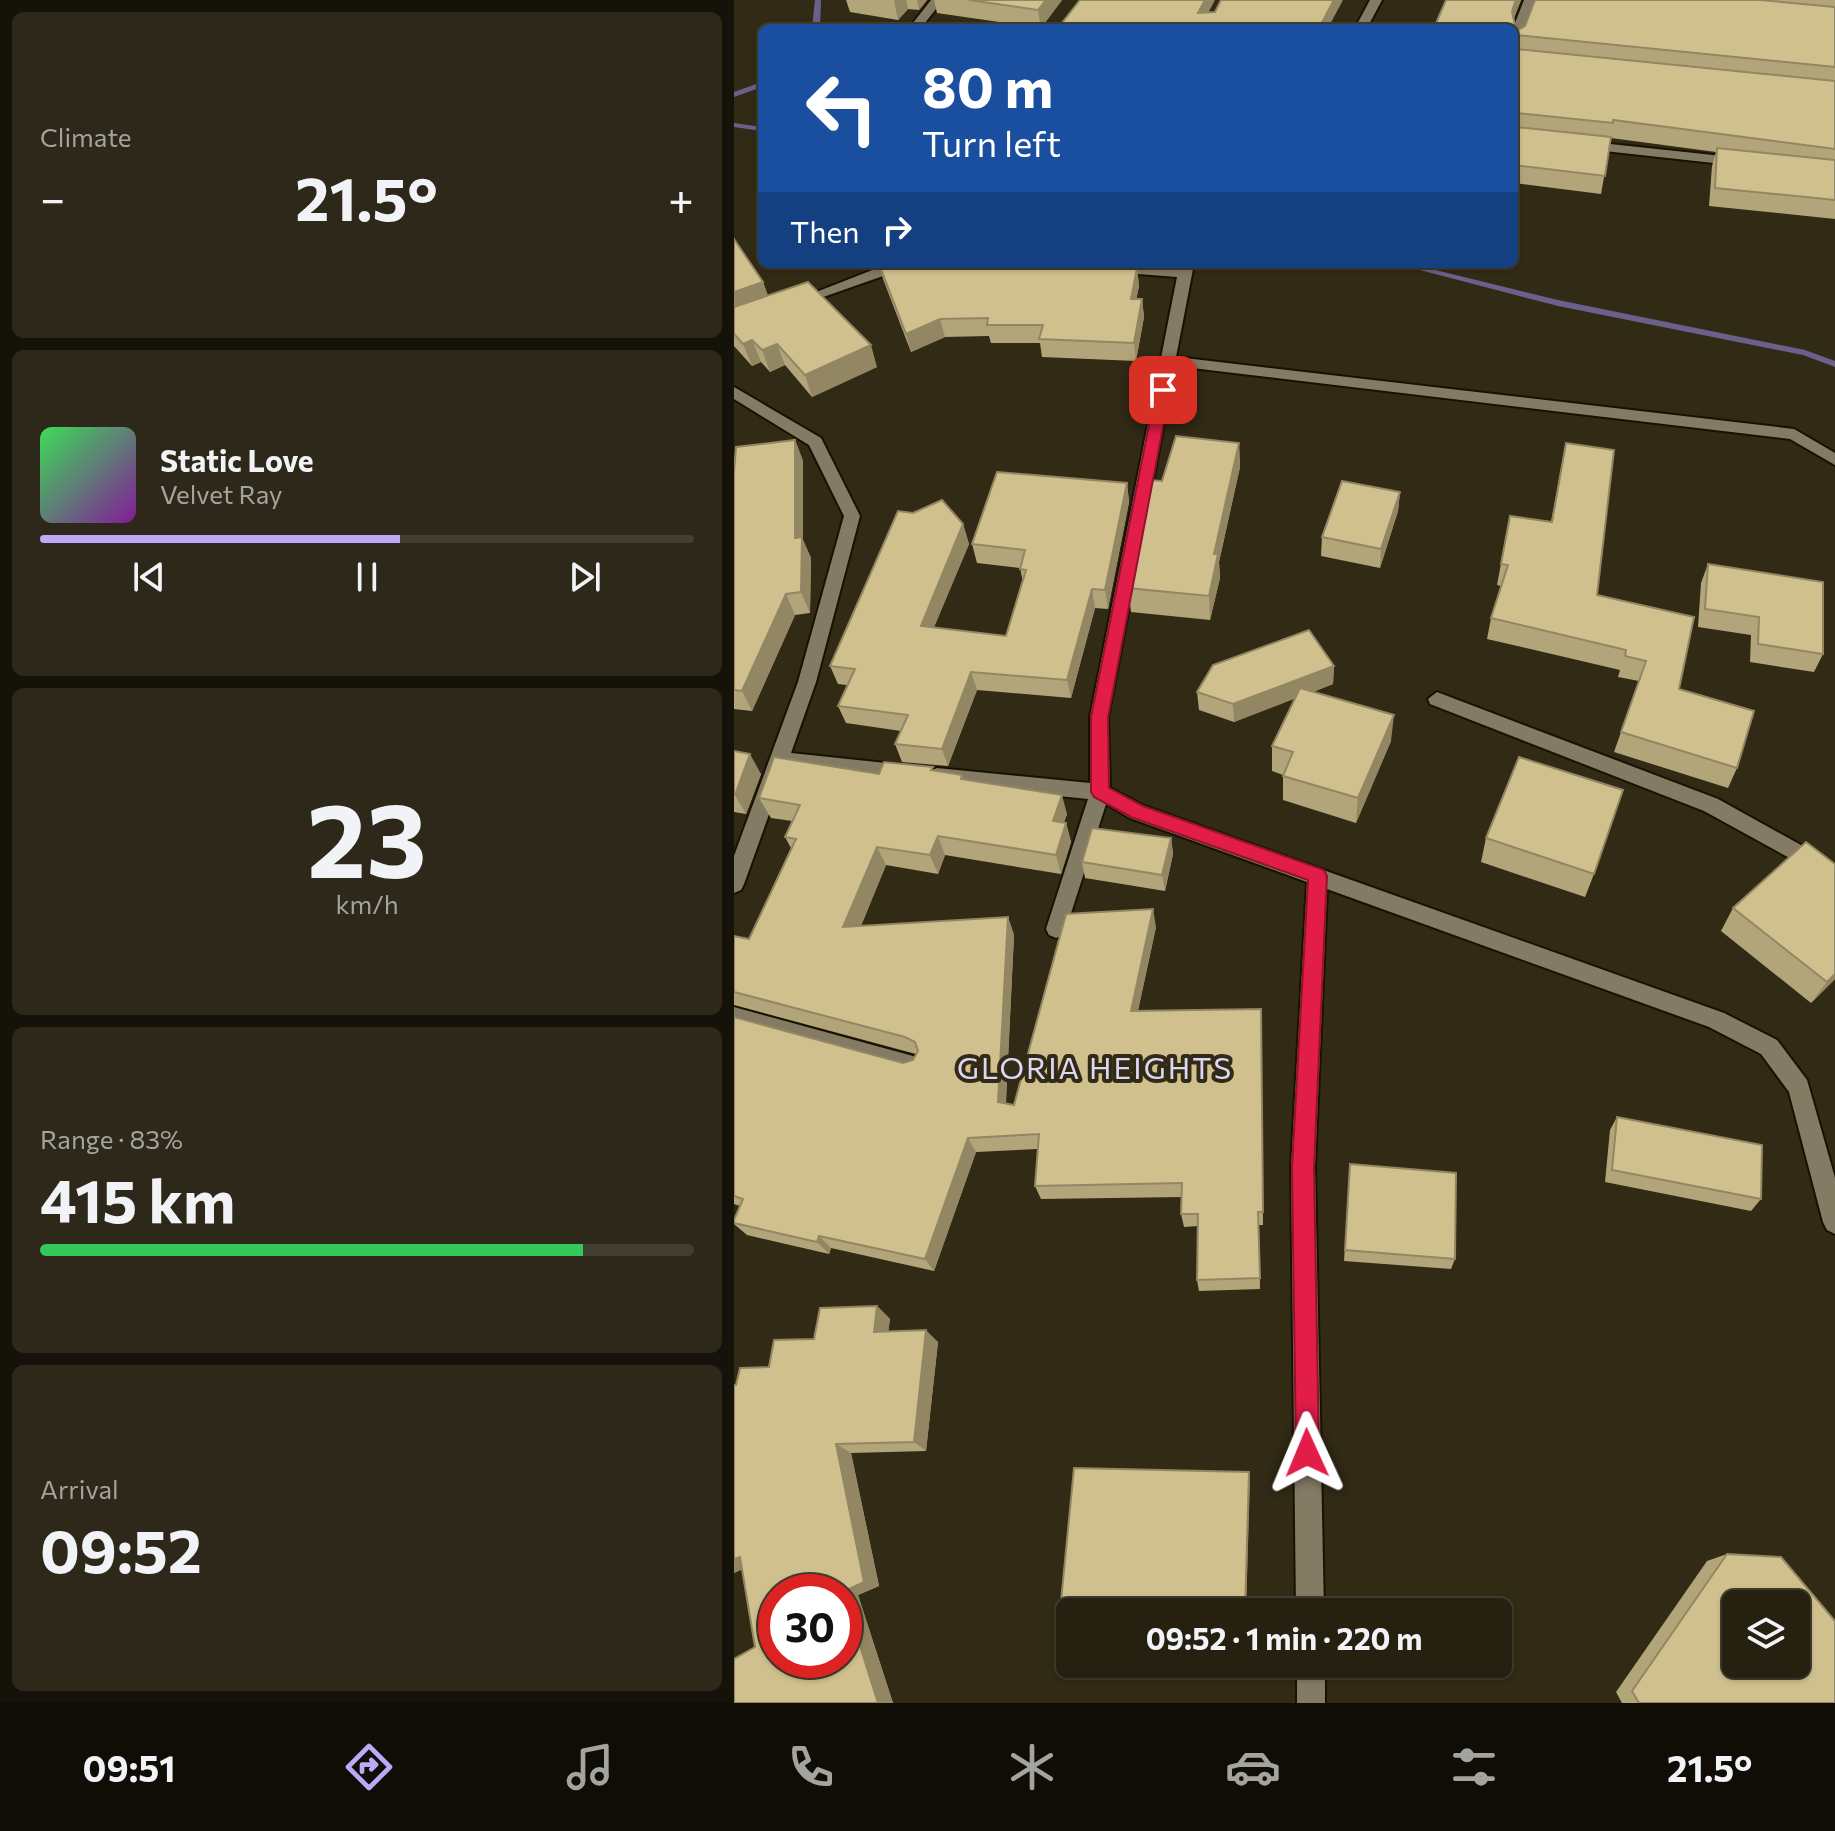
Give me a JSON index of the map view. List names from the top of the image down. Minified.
{"districts":["GLORIA HEIGHTS"],"page":{"tile":["Climate",["23","km/h"],["Range · 83%","415 km"],["Arrival","09:52"]],"turn":["80 m","Turn left"],"heat":["−","21.5°","+"],"then":"Then","song":["Static Love","Velvet Ray"],"limit":"30","trip":"09:52 · 1 min · 220 m","tabs":["09:51","21.5°"]}}
